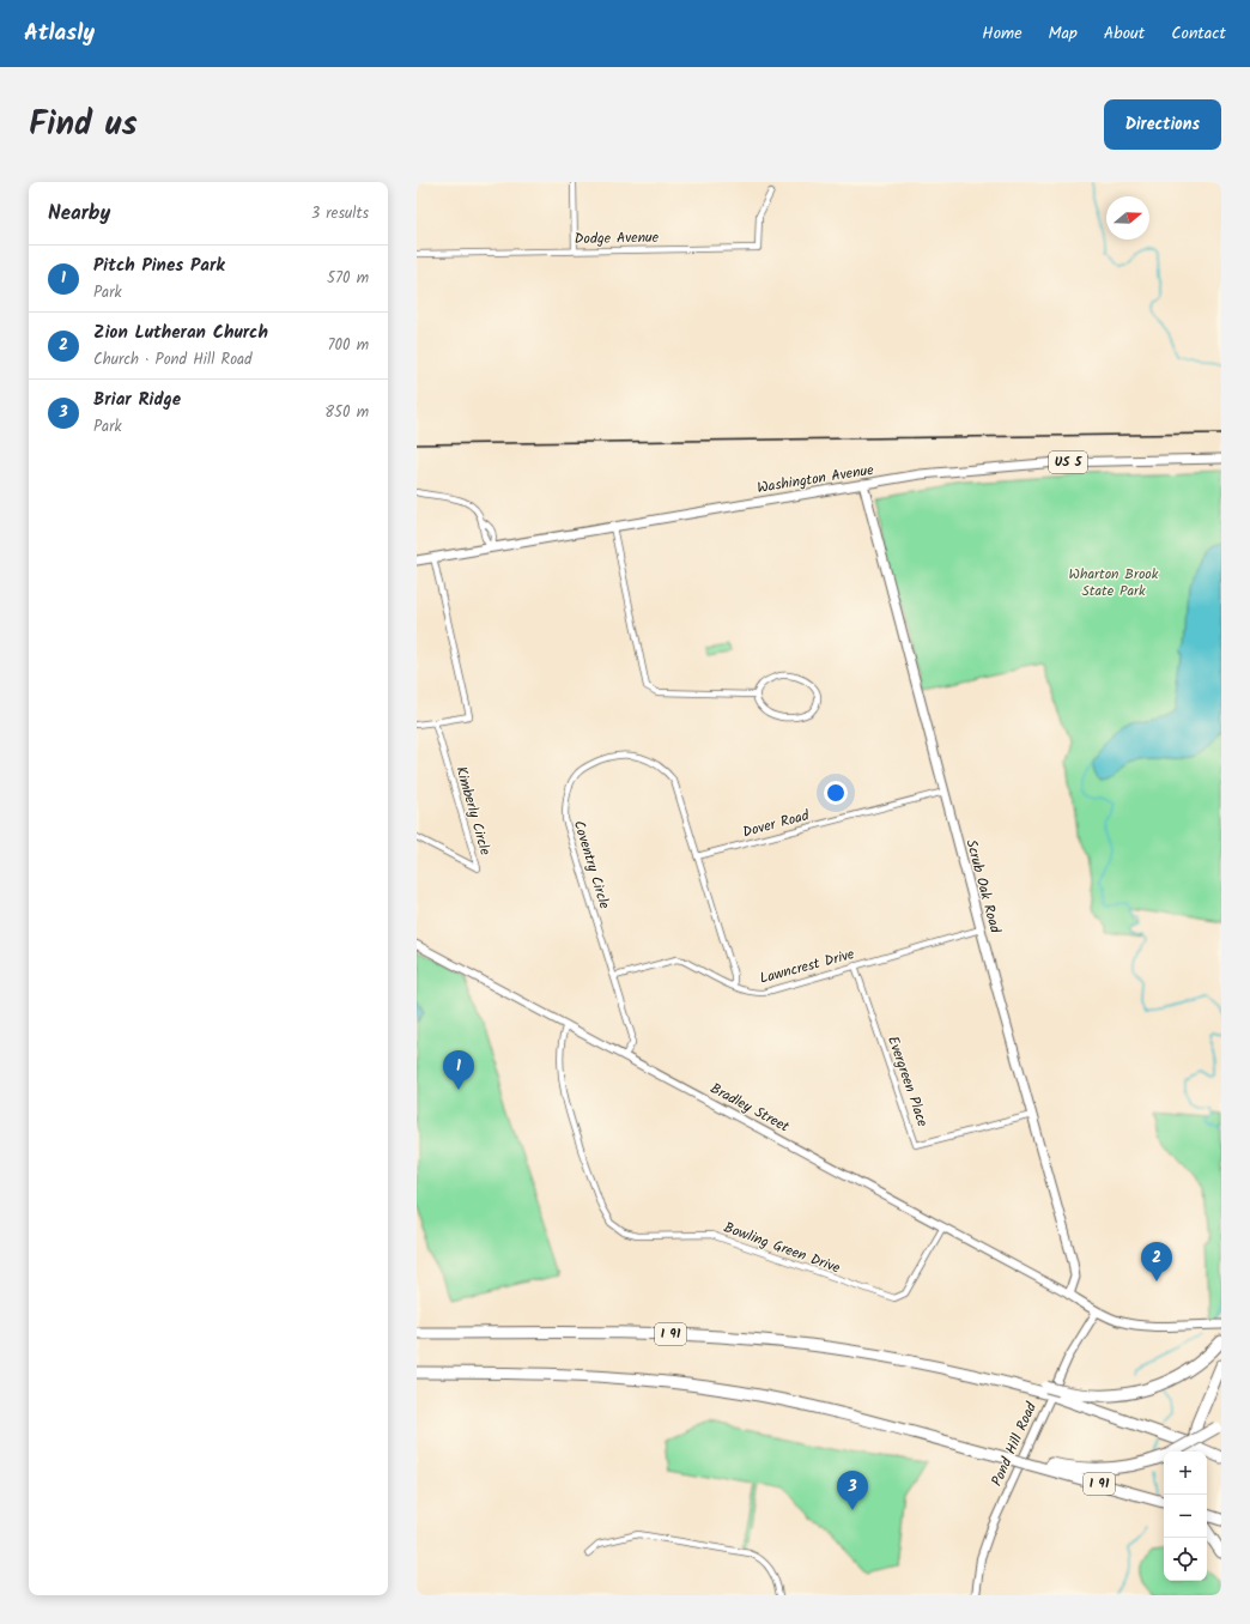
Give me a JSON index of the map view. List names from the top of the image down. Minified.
{"streets":{"highway":["I 91"],"main road":["US 5","Washington Avenue","Scrub Oak Road"],"street":["Dodge Avenue","Kimberly Circle","Dover Road","Coventry Circle","Lawncrest Drive","Evergreen Place","Bradley Street","Bowling Green Drive","Pond Hill Road"]},"crossings":[["Washington Avenue","Scrub Oak Road"],["Dover Road","Coventry Circle"],["Dover Road","Scrub Oak Road"],["Coventry Circle","Lawncrest Drive"],["Coventry Circle","Bradley Street"],["Scrub Oak Road","Lawncrest Drive"],["Scrub Oak Road","Evergreen Place"],["Scrub Oak Road","Bradley Street"],["Lawncrest Drive","Evergreen Place"],["Bradley Street","Bowling Green Drive"]],"parks":["Wharton Brook State Park"],"north":"right","page":{"header":"Atlasly","nav":["Home","Map","About","Contact"],"title":"Find us","buttons":"Directions","heading":["Nearby","3 results"],"list":[{"mark":"1","name":"Pitch Pines Park","note":"Park","value":"570 m"},{"mark":"2","name":"Zion Lutheran Church","note":"Church · Pond Hill Road","value":"700 m"},{"mark":"3","name":"Briar Ridge","note":"Park","value":"850 m"}],"pins":["1","2","3"],"map_buttons":["+","−"]}}
